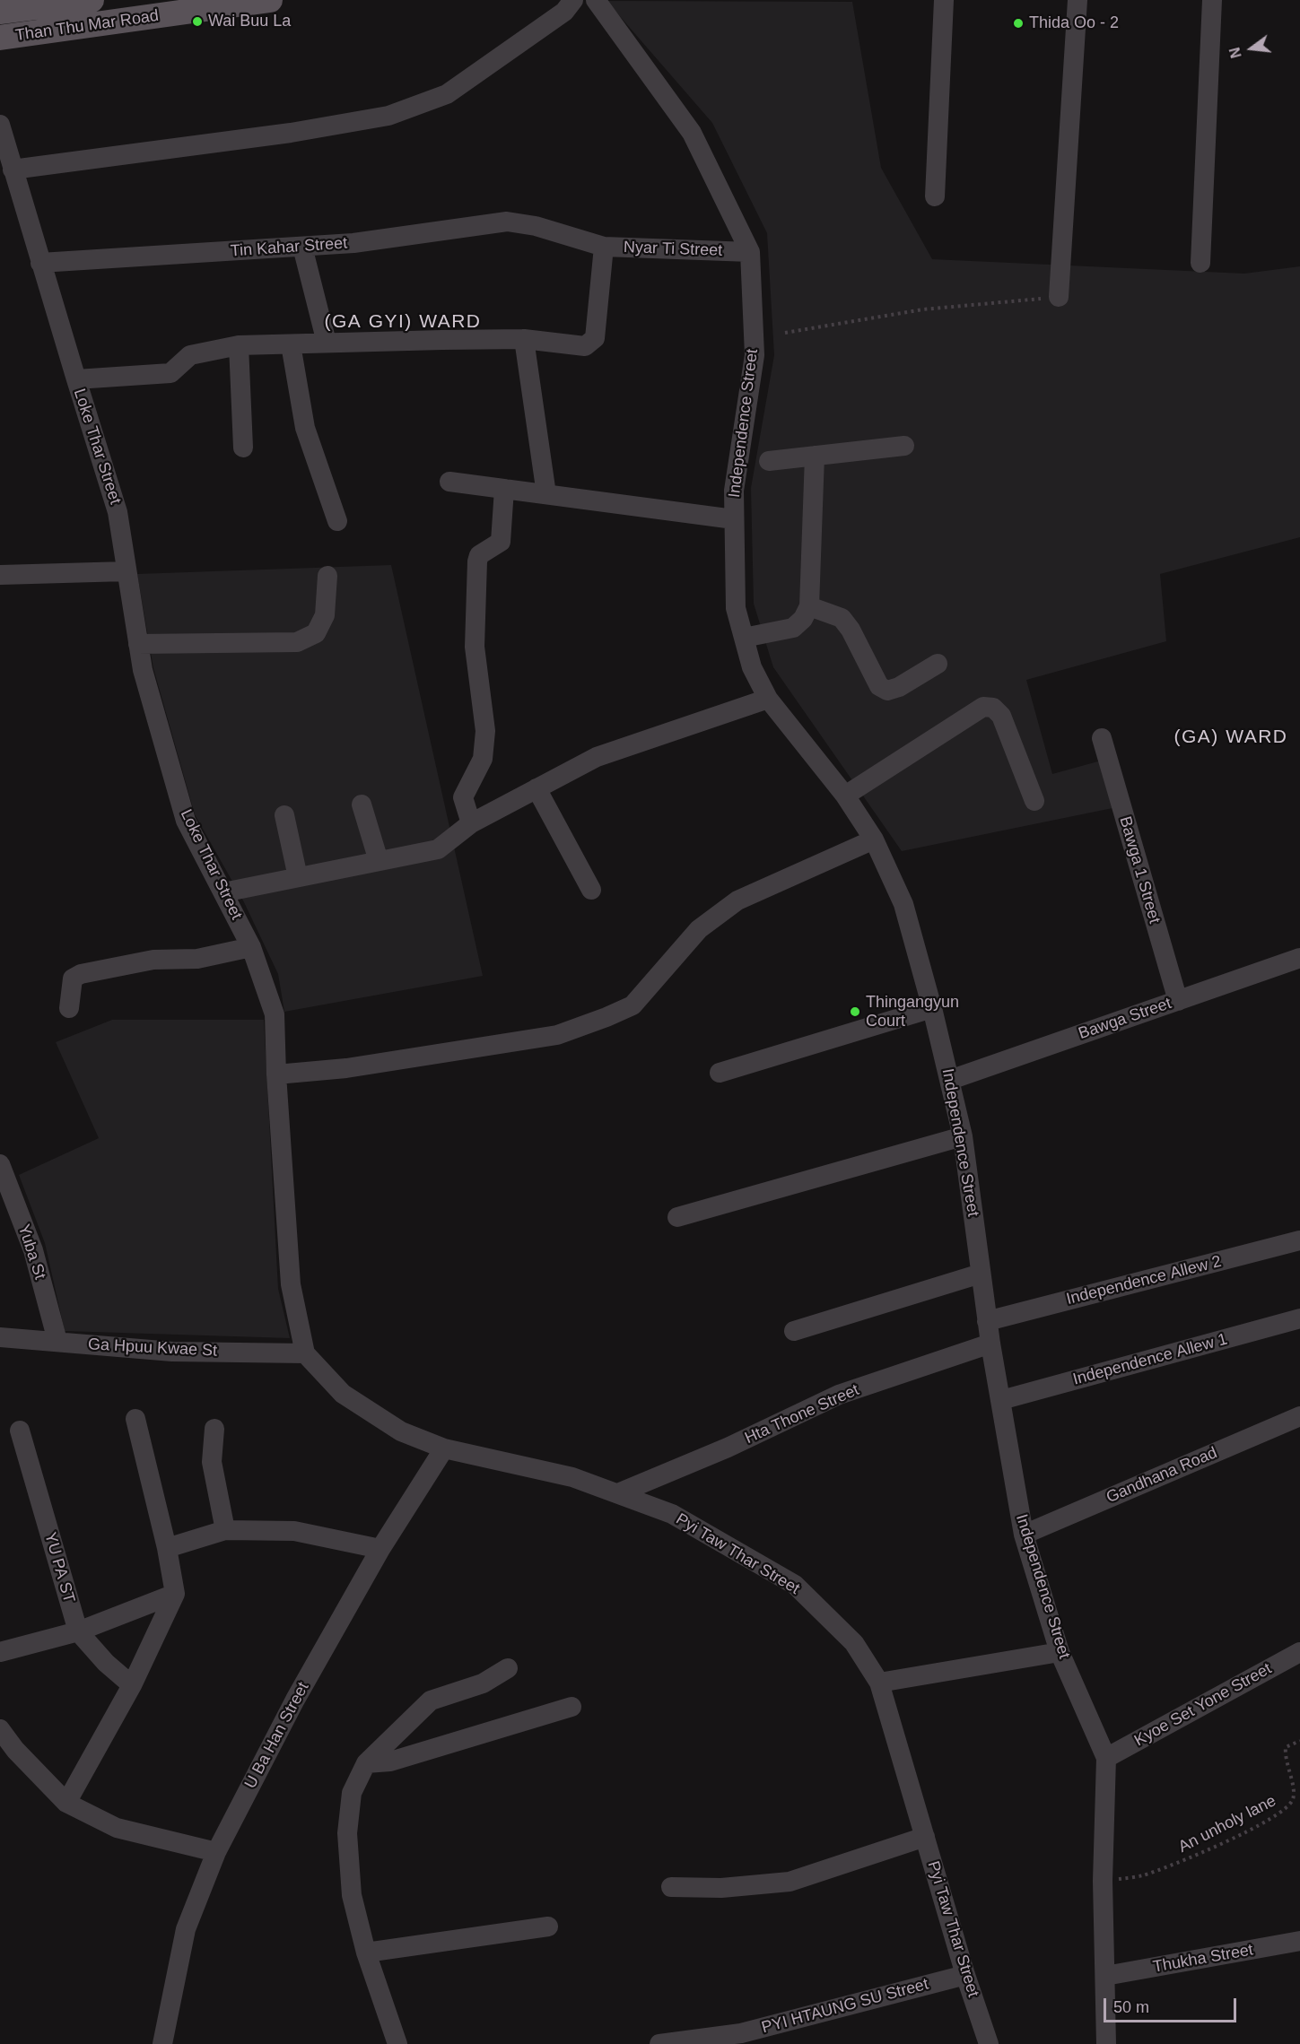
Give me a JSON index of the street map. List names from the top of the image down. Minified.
{"streets":{"main road":["Than Thu Mar Road"],"street":["Tin Kahar Street","Nyar Ti Street","Independence Street","Loke Thar Street","Bawga 1 Street","Bawga Street","Yuba St","Independence Allew 2","Ga Hpuu Kwae St","Independence Allew 1","Hta Thone Street","Gandhana Road","Pyi Taw Thar Street","YU PA ST","Kyoe Set Yone Street","U Ba Han Street","Thukha Street","PYI HTAUNG SU Street"],"path":["An unholy lane"]},"crossings":[["Tin Kahar Street","Nyar Ti Street"],["Tin Kahar Street","Loke Thar Street"],["Nyar Ti Street","Independence Street"],["Nyar Ti Street","Loke Thar Street"],["Independence Street","Bawga Street"],["Independence Street","Independence Allew 2"],["Independence Street","Independence Allew 1"],["Independence Street","Hta Thone Street"],["Independence Street","Gandhana Road"],["Independence Street","Kyoe Set Yone Street"],["Independence Street","An unholy lane"],["Independence Street","Thukha Street"],["Loke Thar Street","Ga Hpuu Kwae St"],["Bawga 1 Street","Bawga Street"],["Yuba St","Ga Hpuu Kwae St"],["Hta Thone Street","Pyi Taw Thar Street"],["Pyi Taw Thar Street","U Ba Han Street"],["Pyi Taw Thar Street","PYI HTAUNG SU Street"]],"districts":["(GA GYI) WARD","(GA) WARD"],"places":["Wai Buu La","Thida Oo - 2","Thingangyun Court"],"scale_bar":"50 m","north":"left"}
